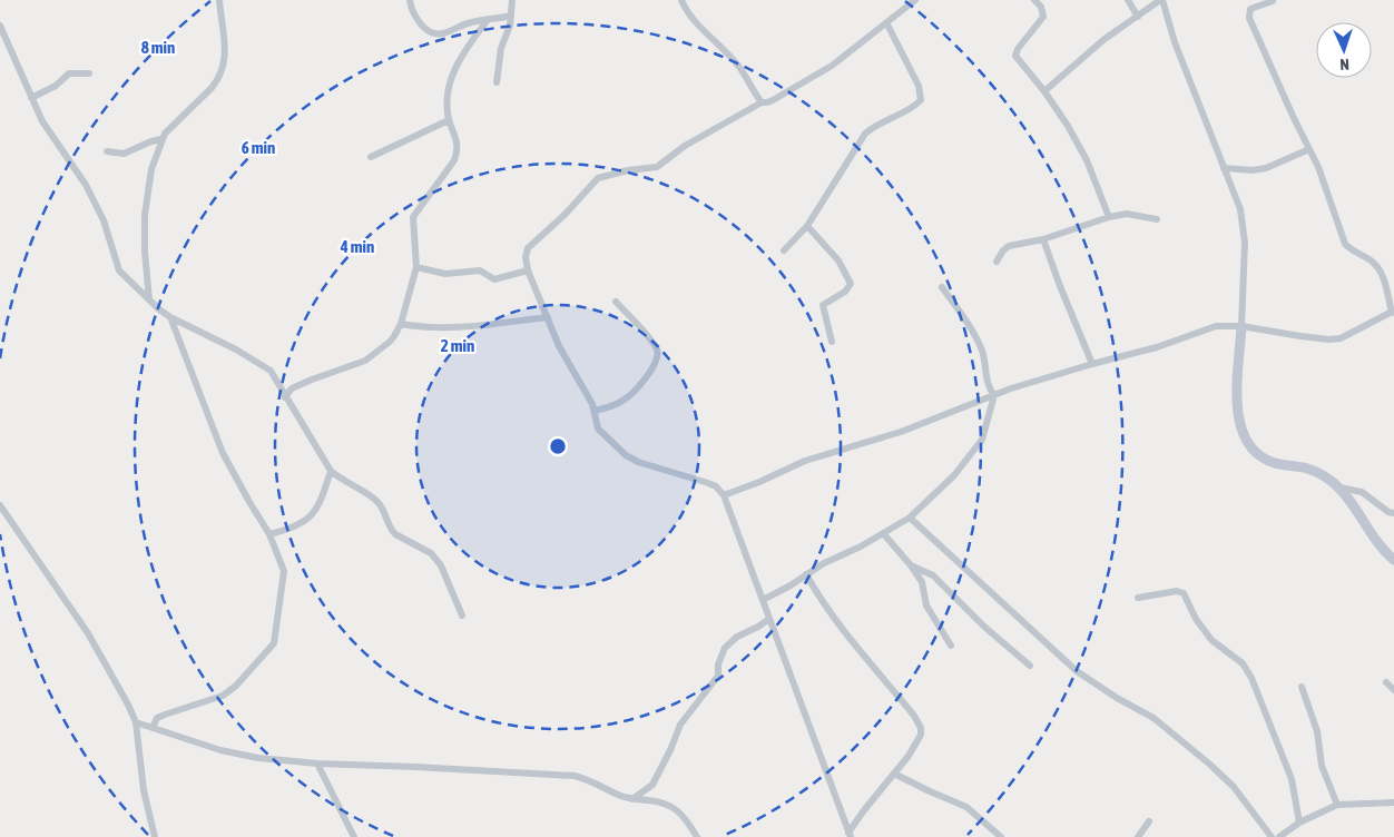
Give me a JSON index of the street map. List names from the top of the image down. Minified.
{"north":"bottom","rings":["8 min","6 min","4 min","2 min"]}
